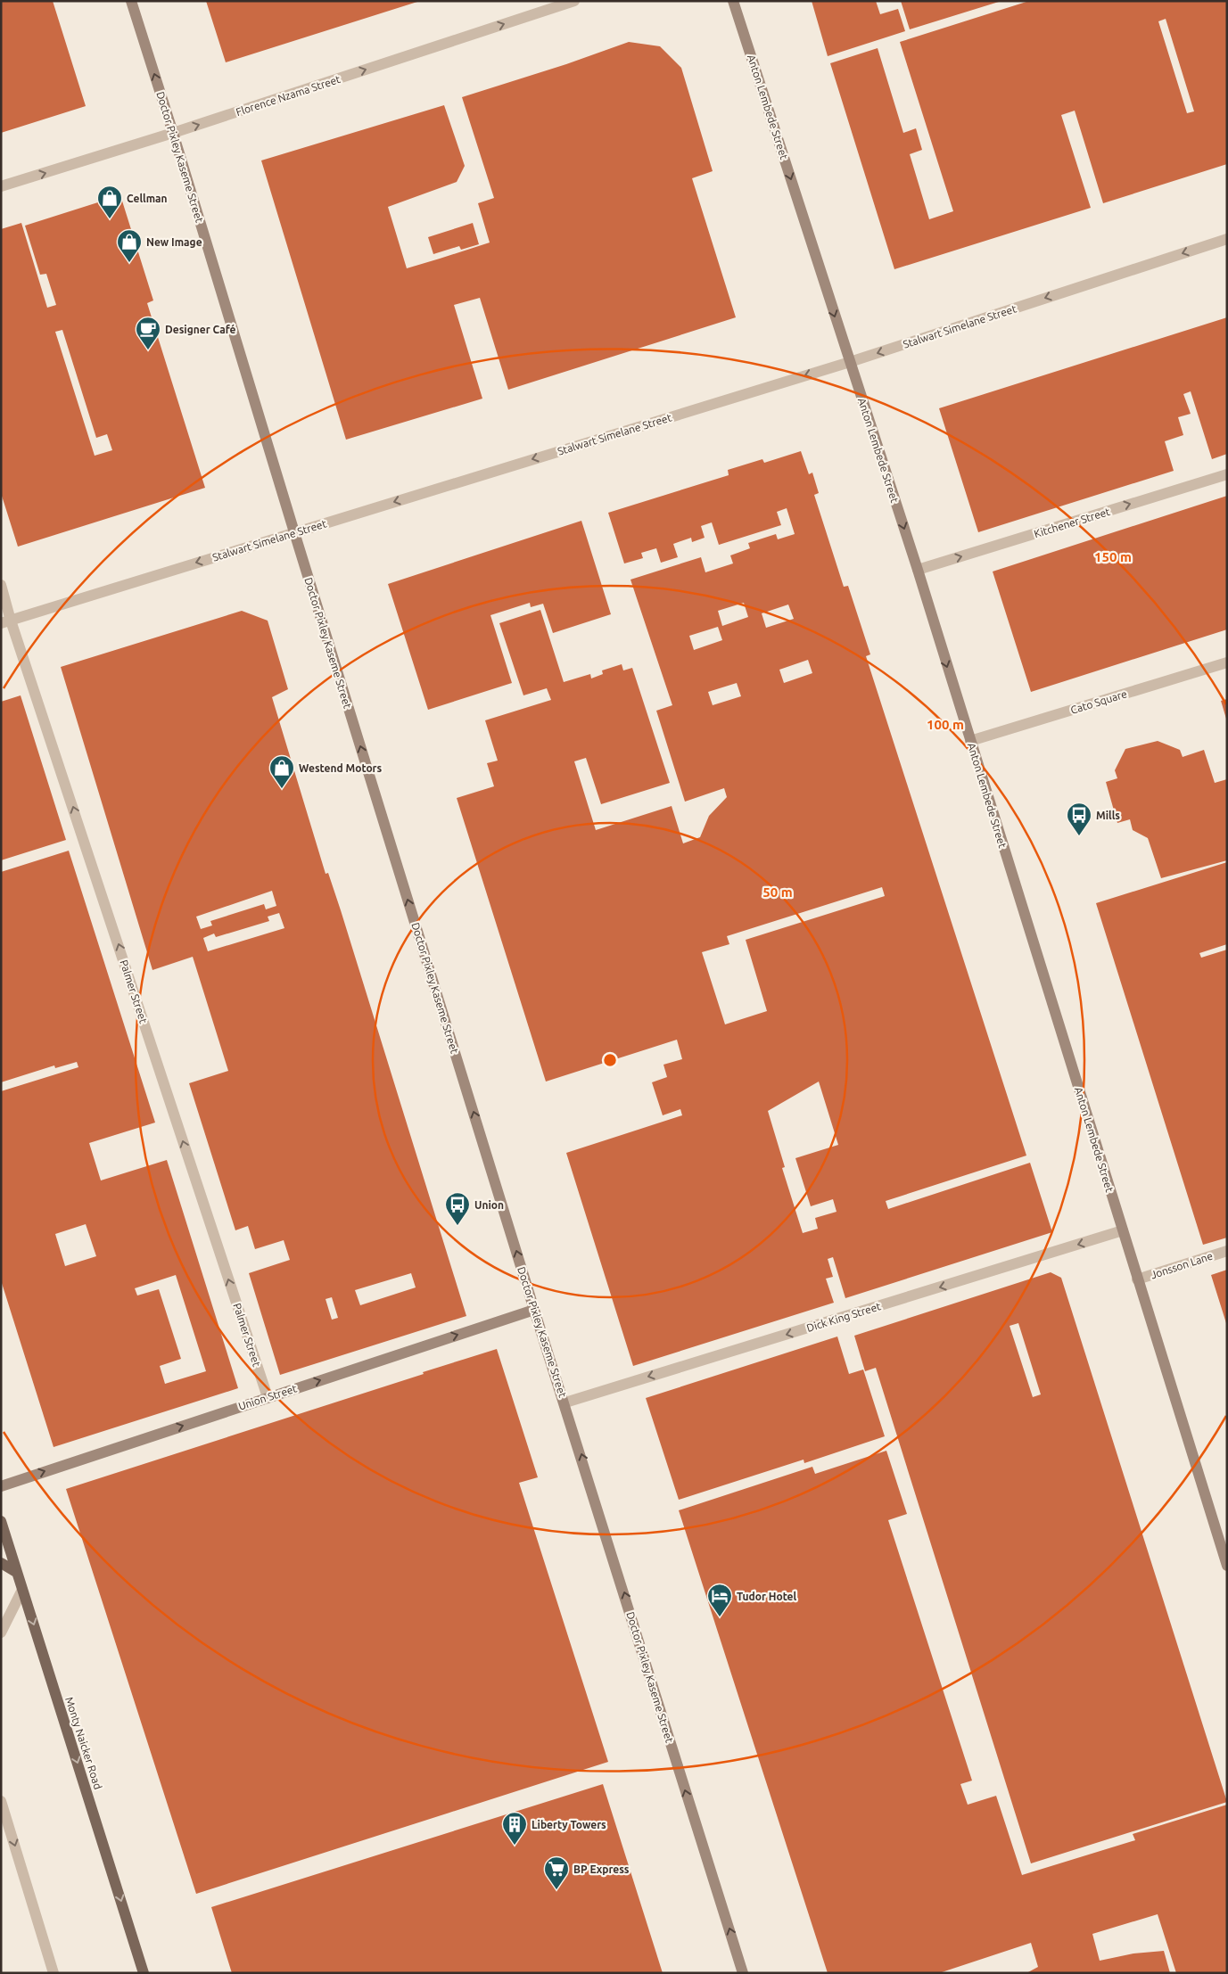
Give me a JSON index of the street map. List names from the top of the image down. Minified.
{"streets":{"main road":["Anton Lembede Street","Doctor Pixley Kaseme Street","Union Street","Monty Naicker Road"],"street":["Florence Nzama Street","Stalwart Simelane Street","Kitchener Street","Cato Square","Palmer Street","Jonsson Lane","Dick King Street"]},"crossings":[["Florence Nzama Street","Doctor Pixley Kaseme Street"],["Anton Lembede Street","Stalwart Simelane Street"],["Anton Lembede Street","Kitchener Street"],["Anton Lembede Street","Cato Square"],["Anton Lembede Street","Jonsson Lane"],["Anton Lembede Street","Dick King Street"],["Doctor Pixley Kaseme Street","Stalwart Simelane Street"],["Doctor Pixley Kaseme Street","Dick King Street"],["Doctor Pixley Kaseme Street","Union Street"],["Stalwart Simelane Street","Palmer Street"],["Palmer Street","Union Street"]],"one_way":["Florence Nzama Street","Anton Lembede Street","Doctor Pixley Kaseme Street","Stalwart Simelane Street","Kitchener Street","Palmer Street","Dick King Street","Union Street","Monty Naicker Road"],"places":{"shop":["Cellman","New Image","Westend Motors"],"cafe":["Designer Café"],"bus stop":["Mills","Union"],"hotel":["Tudor Hotel"],"building":["Liberty Towers"],"supermarket":["BP Express"]},"rings":["150 m","100 m","50 m"]}
